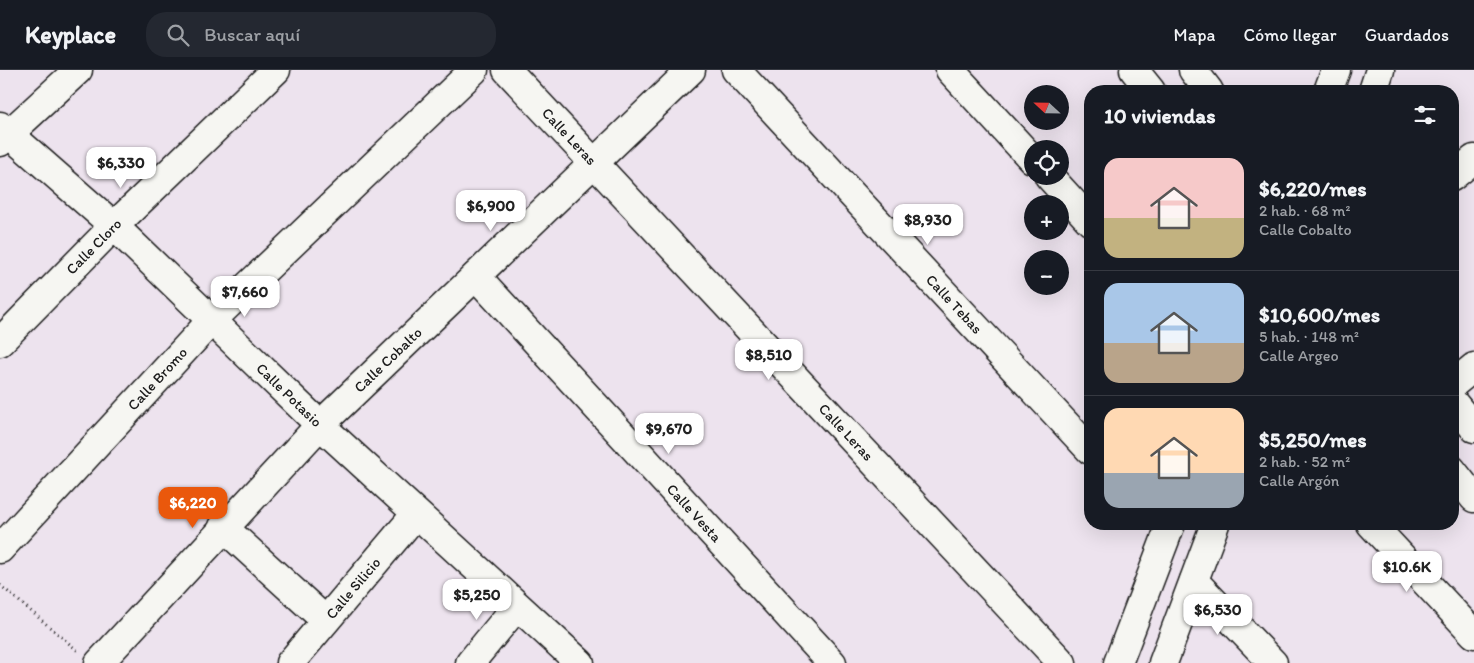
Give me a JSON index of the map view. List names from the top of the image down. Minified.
{"streets":{"street":["Calle Leras","Calle Cloro","Calle Tebas","Calle Cobalto","Calle Bromo","Calle Potasio","Calle Vesta","Calle Silicio"]},"crossings":[["Calle Leras","Calle Cobalto"],["Calle Cloro","Calle Potasio"],["Calle Cobalto","Calle Potasio"],["Calle Cobalto","Calle Vesta"],["Calle Bromo","Calle Potasio"],["Calle Potasio","Calle Silicio"]],"north":"left","page":{"header":"Keyplace","search":"Buscar aquí","nav":["Mapa","Cómo llegar","Guardados"],"map_buttons":["+","−"],"heading":"10 viviendas","list":[{"name":"$6,220/mes","note":"2 hab. · 68 m² · Calle Cobalto"},{"name":"$10,600/mes","note":"5 hab. · 148 m² · Calle Argeo"},{"name":"$5,250/mes","note":"2 hab. · 52 m² · Calle Argón"}],"price":["$6,330","$6,900","$8,930","$7,660","$8,510","$9,670","$6,220","$10.6K","$5,250","$6,530"]}}
